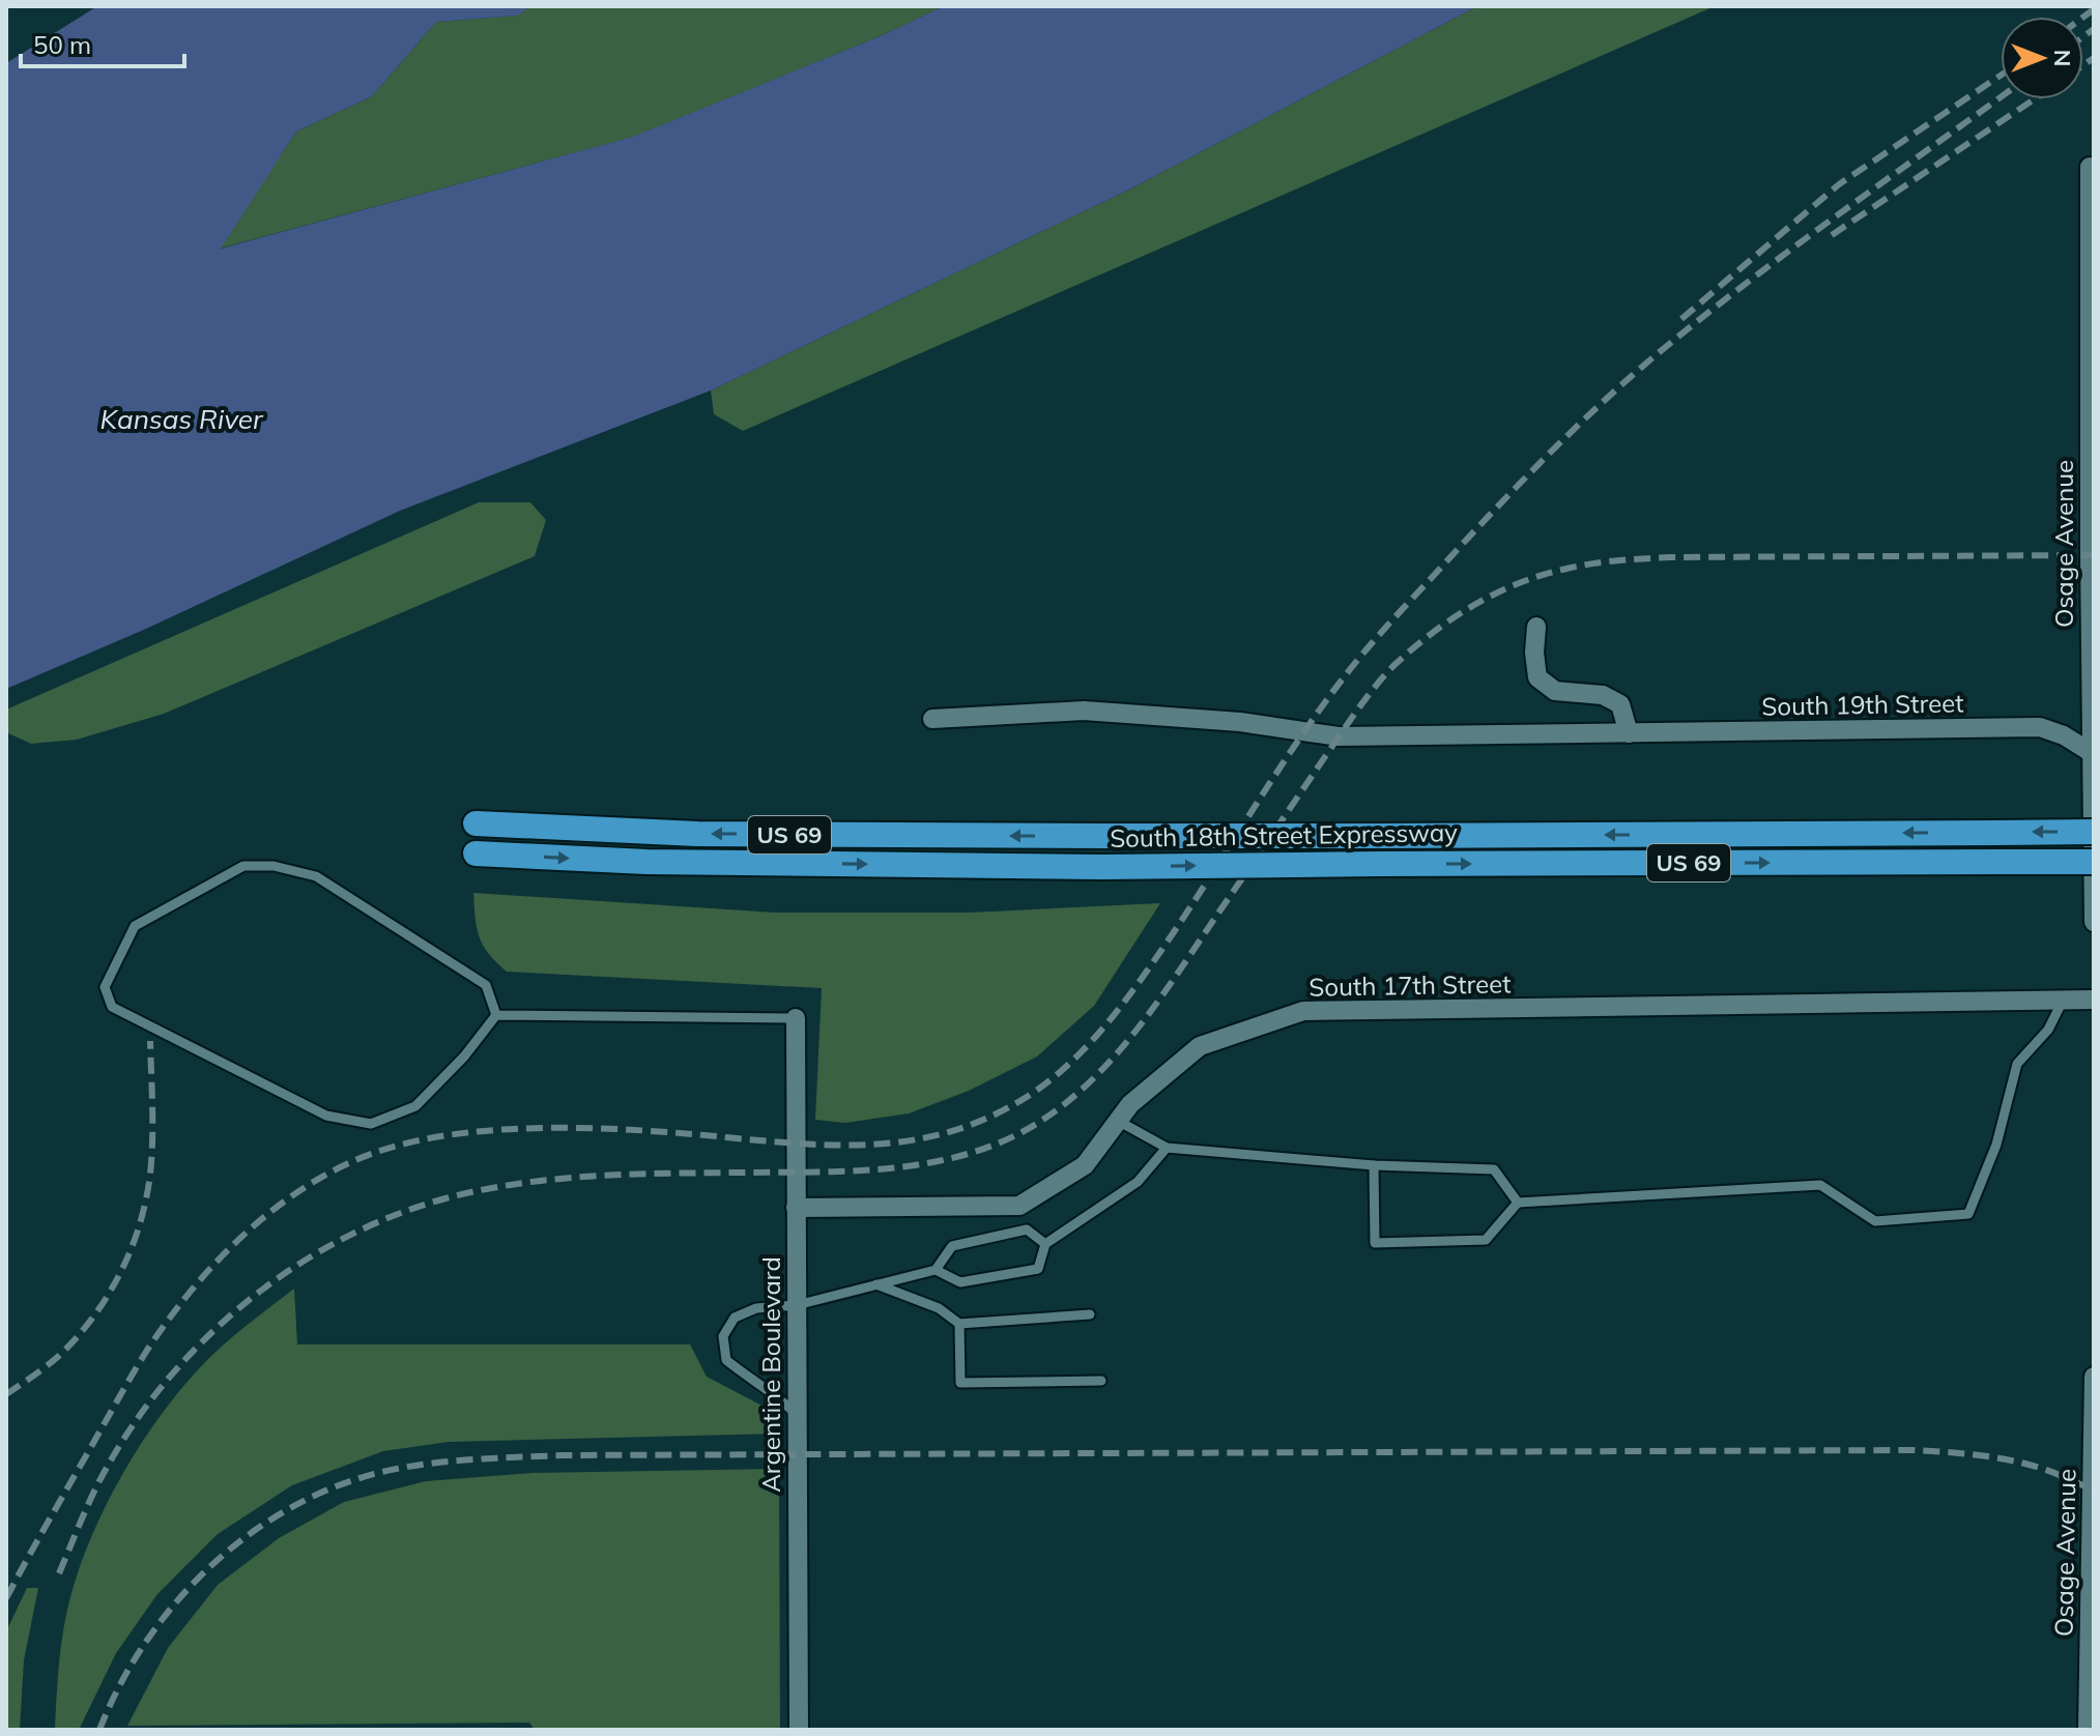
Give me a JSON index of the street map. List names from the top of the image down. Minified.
{"streets":{"highway":["US 69","South 18th Street Expressway"],"street":["Osage Avenue","South 19th Street","South 17th Street","Argentine Boulevard"]},"crossings":[["Osage Avenue","South 19th Street"],["South 17th Street","Argentine Boulevard"]],"water":["Kansas River"],"scale_bar":"50 m","north":"right"}
